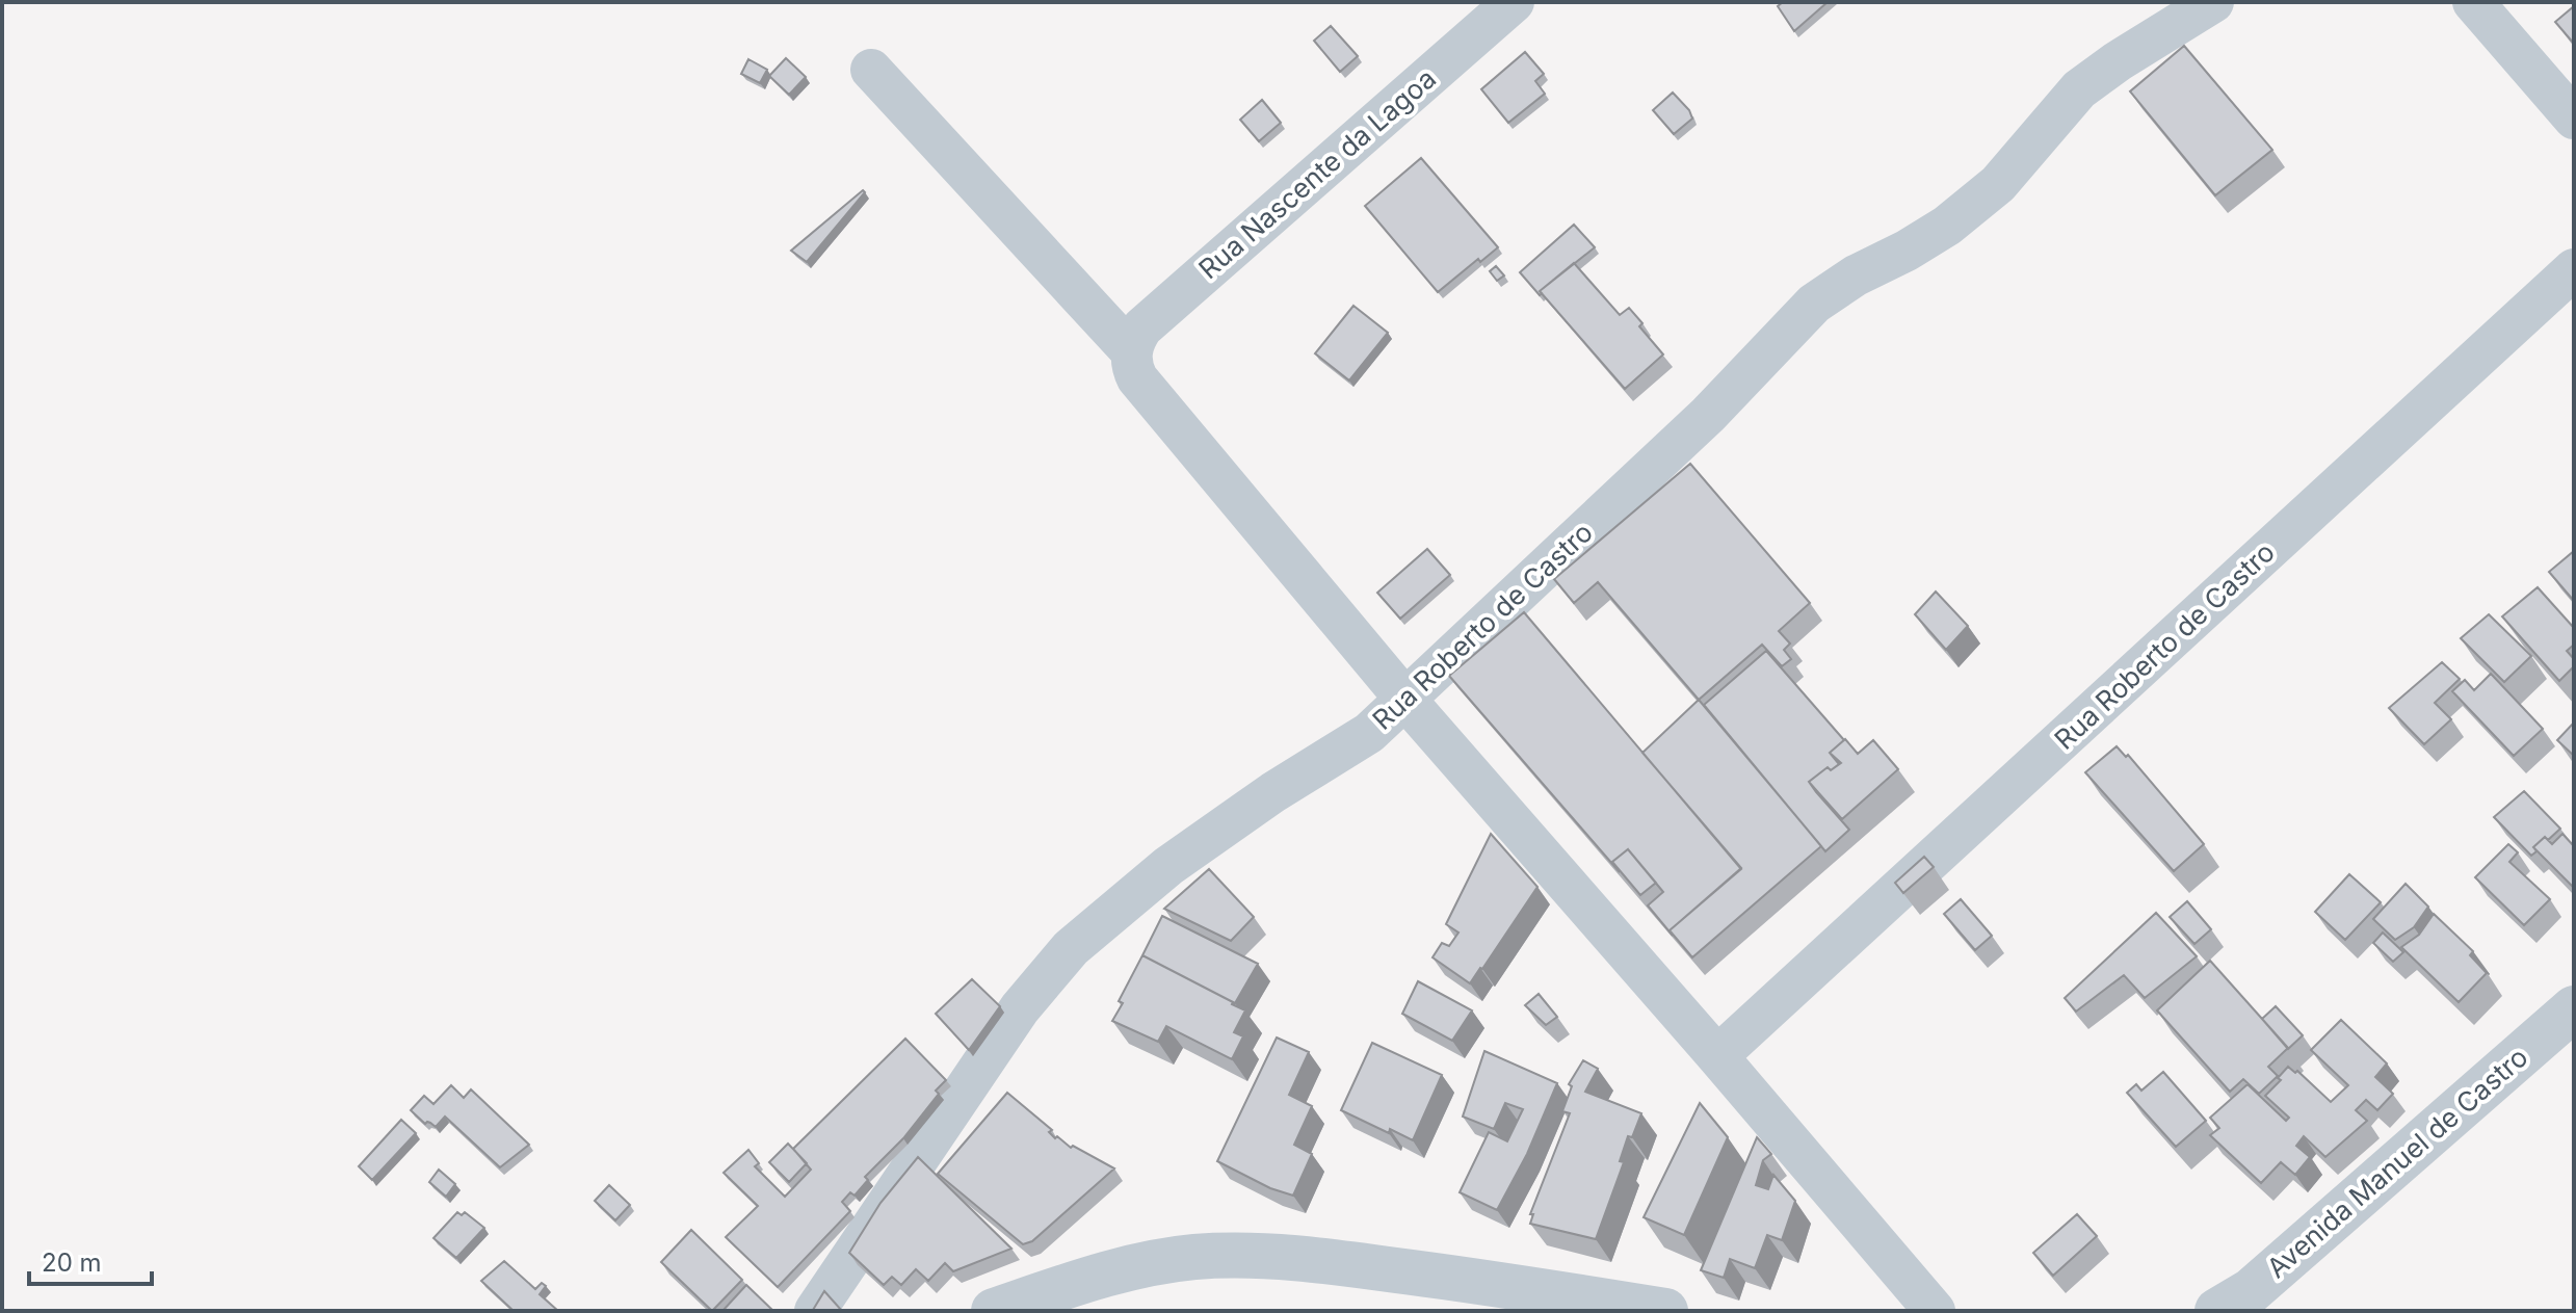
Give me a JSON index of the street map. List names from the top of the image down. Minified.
{"streets":{"street":["Rua Nascente da Lagoa","Rua Roberto de Castro","Avenida Manuel de Castro"]},"scale_bar":"20 m"}
